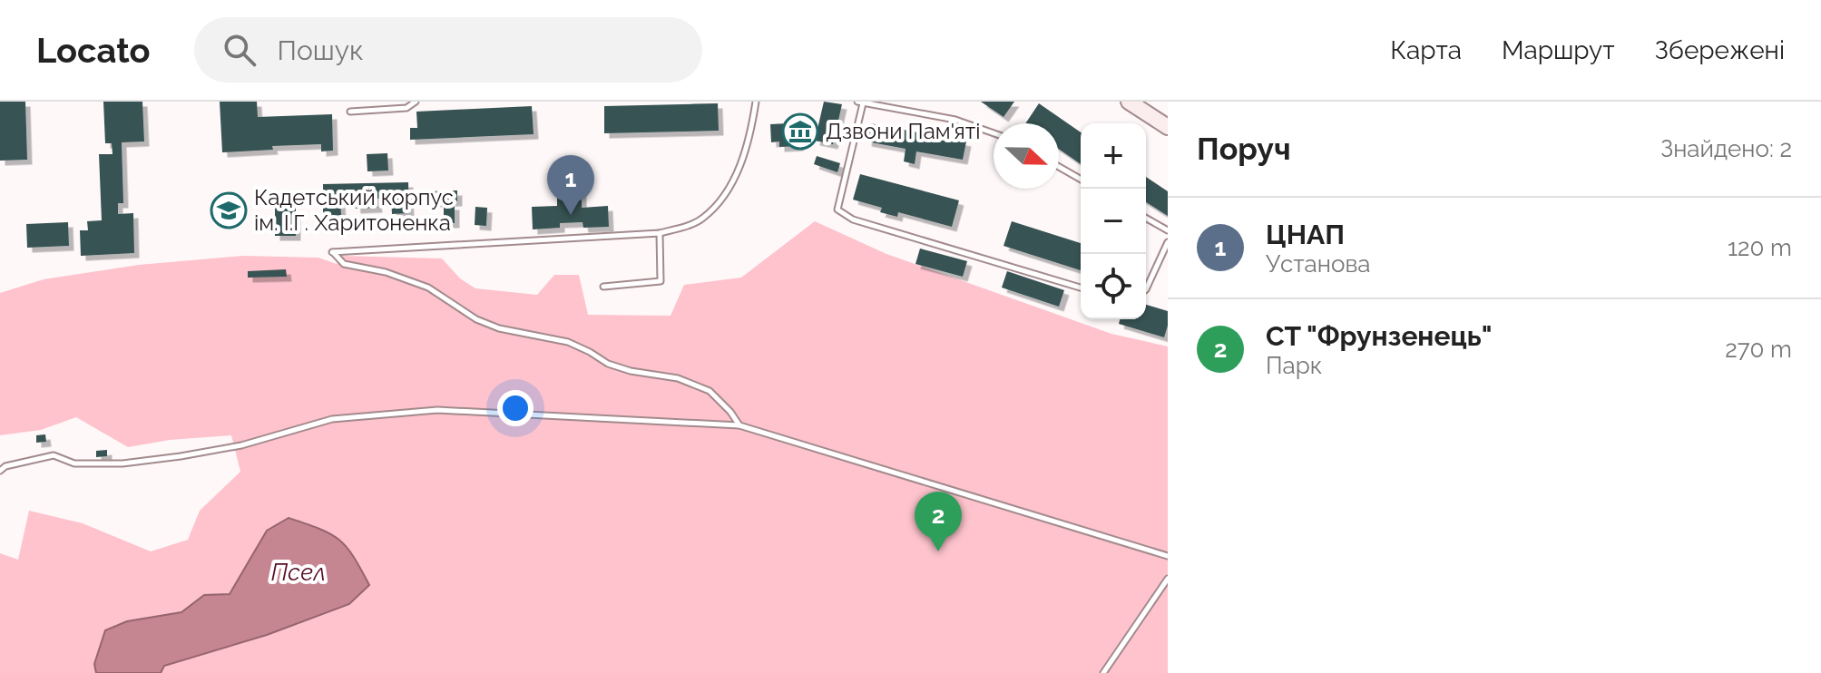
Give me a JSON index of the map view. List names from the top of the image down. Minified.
{"water":["Псел"],"places":{"museum":["Дзвони Пам'яті"],"school or university":["Кадетський корпус ім. І.Г. Харитоненка"]},"north":"right","page":{"header":"Locato","search":"Пошук","nav":["Карта","Маршрут","Збережені"],"heading":["Поруч","Знайдено: 2"],"map_buttons":["+","−"],"pins":["1","2"],"list":[{"mark":"1","name":"ЦНАП","note":"Установа","value":"120 m"},{"mark":"2","name":"СТ \"Фрунзенець\"","note":"Парк","value":"270 m"}]}}
